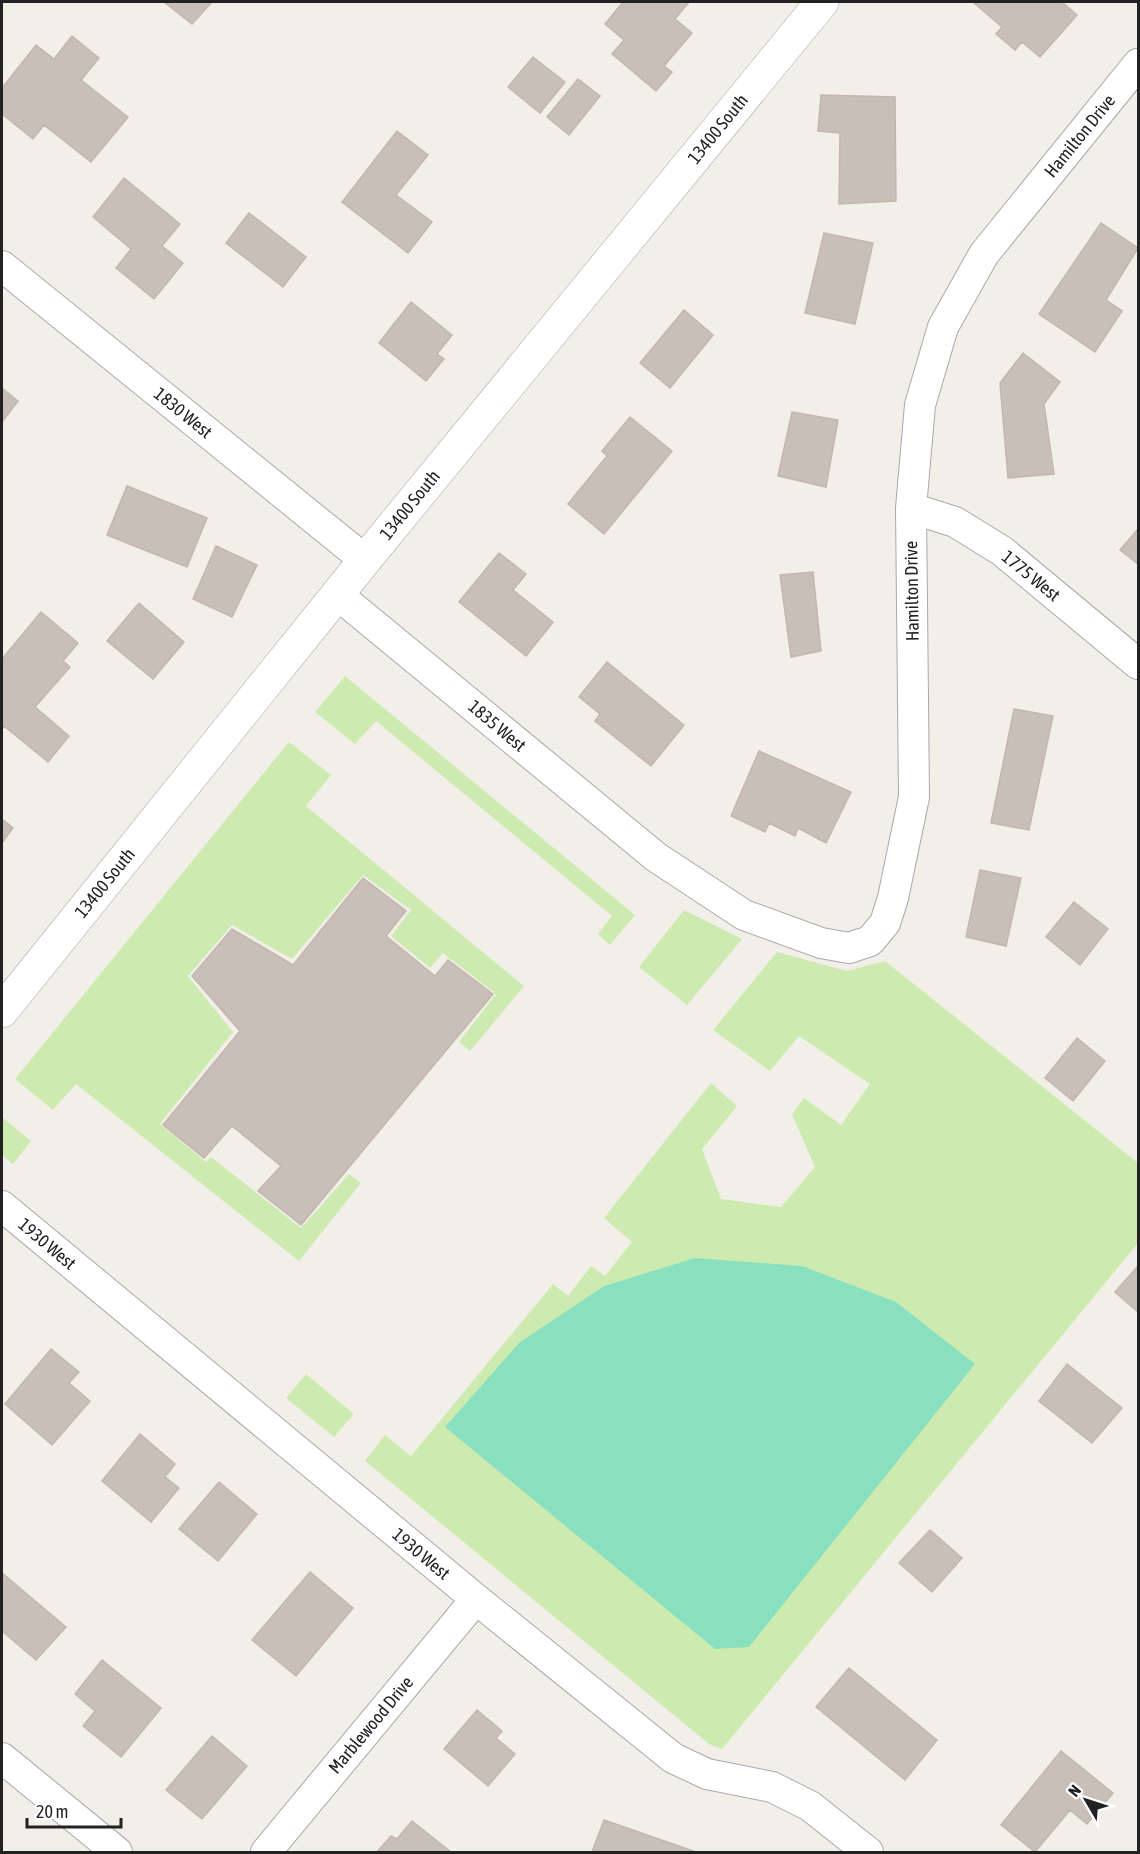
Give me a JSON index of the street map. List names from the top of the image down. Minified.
{"streets":{"street":["13400 South","Hamilton Drive","1830 West","1775 West","1835 West","1930 West","Marblewood Drive"]},"crossings":[["13400 South","1830 West"],["13400 South","1835 West"],["Hamilton Drive","1775 West"],["Hamilton Drive","1835 West"],["1930 West","Marblewood Drive"]],"scale_bar":"20 m","north":"top left"}
